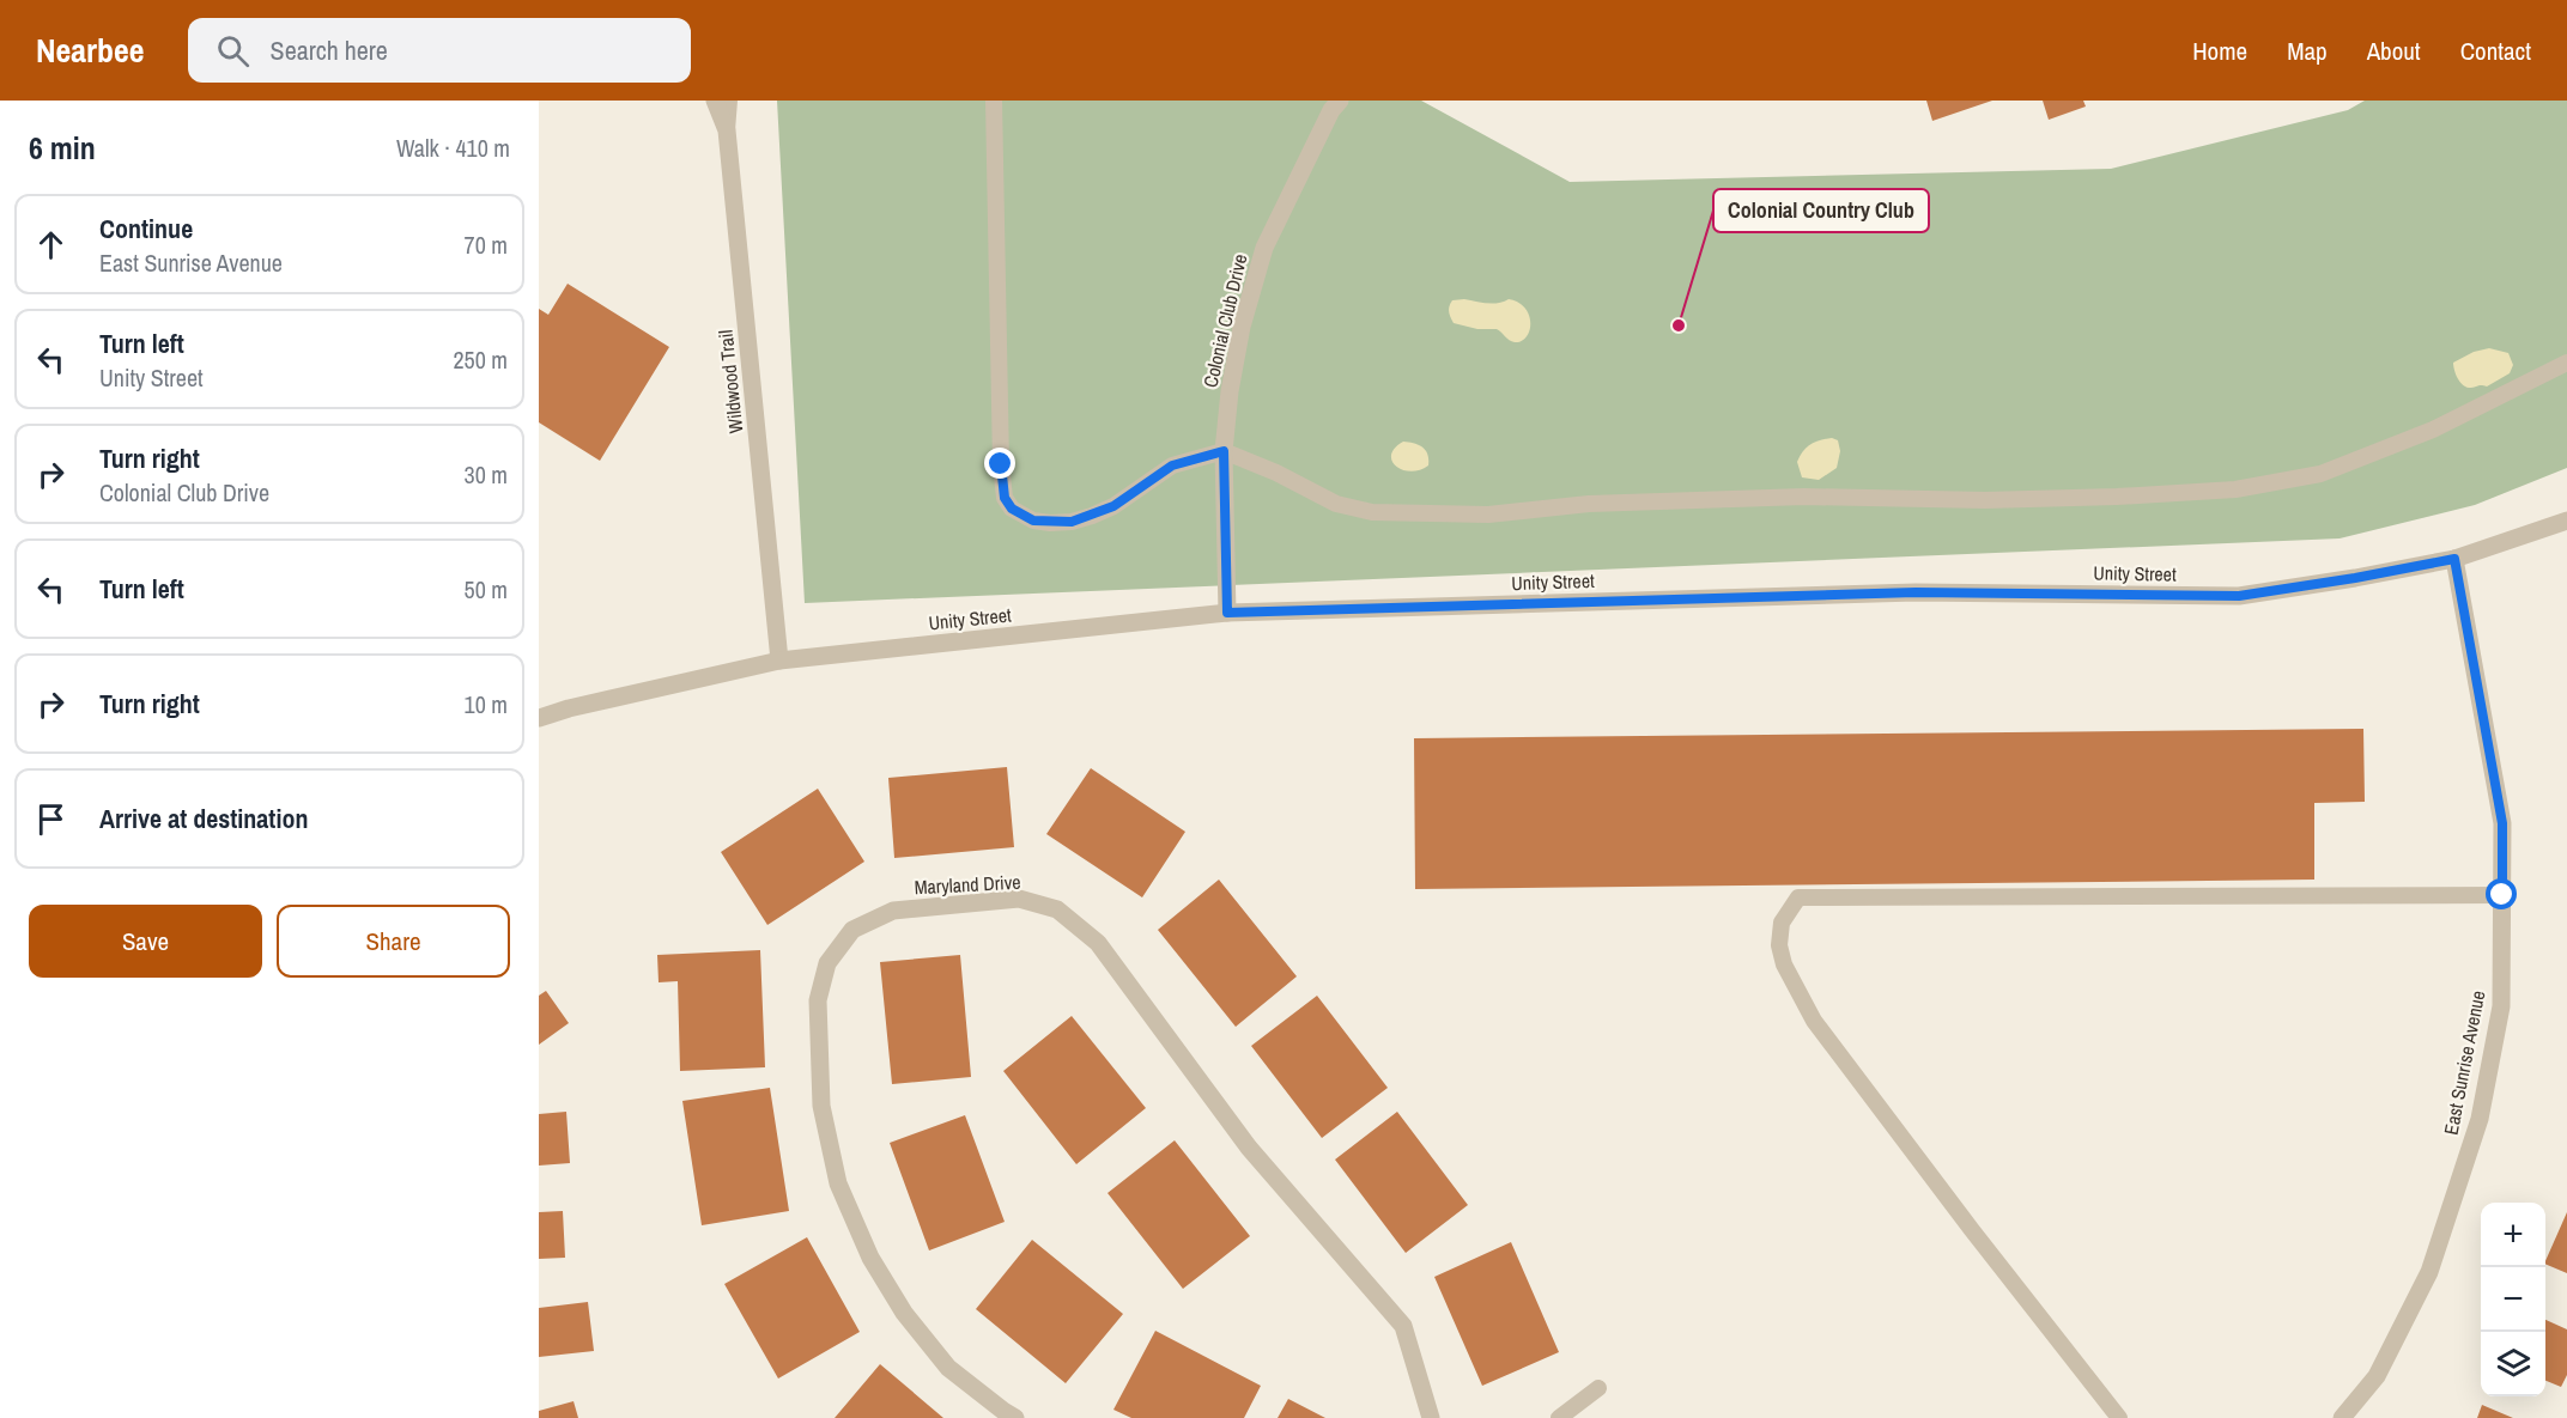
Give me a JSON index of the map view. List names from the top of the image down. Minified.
{"streets":{"street":["Colonial Club Drive","Wildwood Trail","Unity Street","Maryland Drive","East Sunrise Avenue"]},"crossings":[["Colonial Club Drive","Unity Street"],["Wildwood Trail","Unity Street"],["Unity Street","East Sunrise Avenue"]],"places":["Colonial Country Club"],"page":{"header":"Nearbee","search":"Search here","nav":["Home","Map","About","Contact"],"heading":["6 min","Walk · 410 m"],"list":[["Continue","East Sunrise Avenue","70 m"],["Turn left","Unity Street","250 m"],["Turn right","Colonial Club Drive","30 m"],["Turn left","50 m"],["Turn right","10 m"],"Arrive at destination"],"buttons":["Save","Share"],"map_buttons":["+","−"]}}
